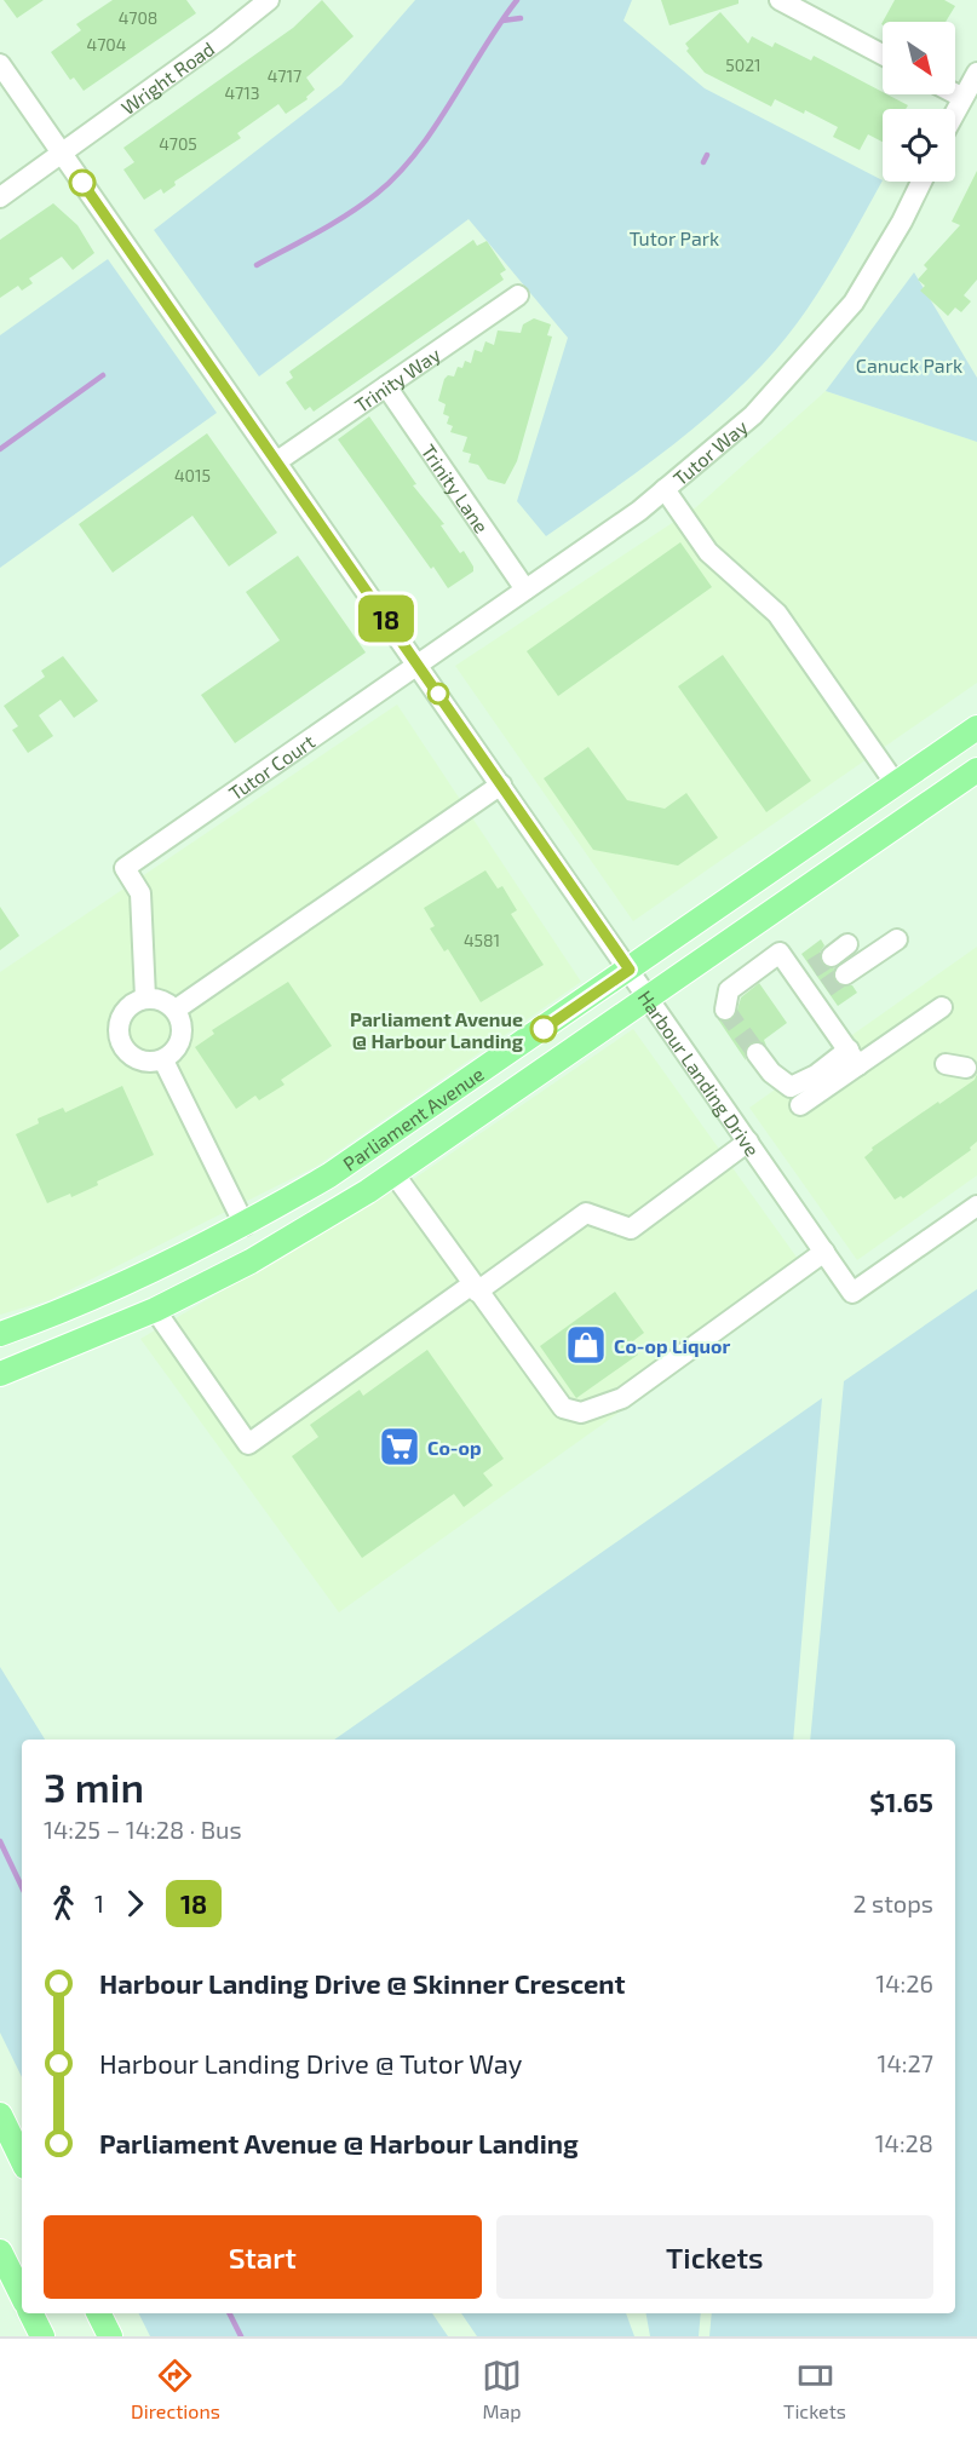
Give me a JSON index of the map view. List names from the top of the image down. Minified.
{"streets":{"main road":["Parliament Avenue"],"street":["Wright Road","Trinity Way","Tutor Way","Trinity Lane","Tutor Court","Harbour Landing Drive"]},"crossings":[["Wright Road","Harbour Landing Drive"],["Trinity Way","Trinity Lane"],["Trinity Way","Harbour Landing Drive"],["Tutor Way","Trinity Lane"],["Tutor Way","Tutor Court"],["Tutor Way","Harbour Landing Drive"],["Tutor Court","Harbour Landing Drive"],["Harbour Landing Drive","Parliament Avenue"]],"parks":["Tutor Park","Canuck Park"],"places":{"other":["Parliament Avenue @ Harbour Landing"],"shop":["Co-op Liquor"],"supermarket":["Co-op"]},"lines":["bus line 18"],"house_numbers":["4708","4704","5021","4717","4713","4705","4015","4581"],"north":"bottom right","page":{"on_map":"18","heading":["3 min","14:25 – 14:28 · Bus","$1.65"],"legs":["1","18","2 stops"],"list":[{"name":"Harbour Landing Drive @ Skinner Crescent","value":"14:26"},{"name":"Harbour Landing Drive @ Tutor Way","value":"14:27"},{"name":"Parliament Avenue @ Harbour Landing","value":"14:28"}],"buttons":["Start","Tickets"],"tabs":["Directions","Map","Tickets"]}}
